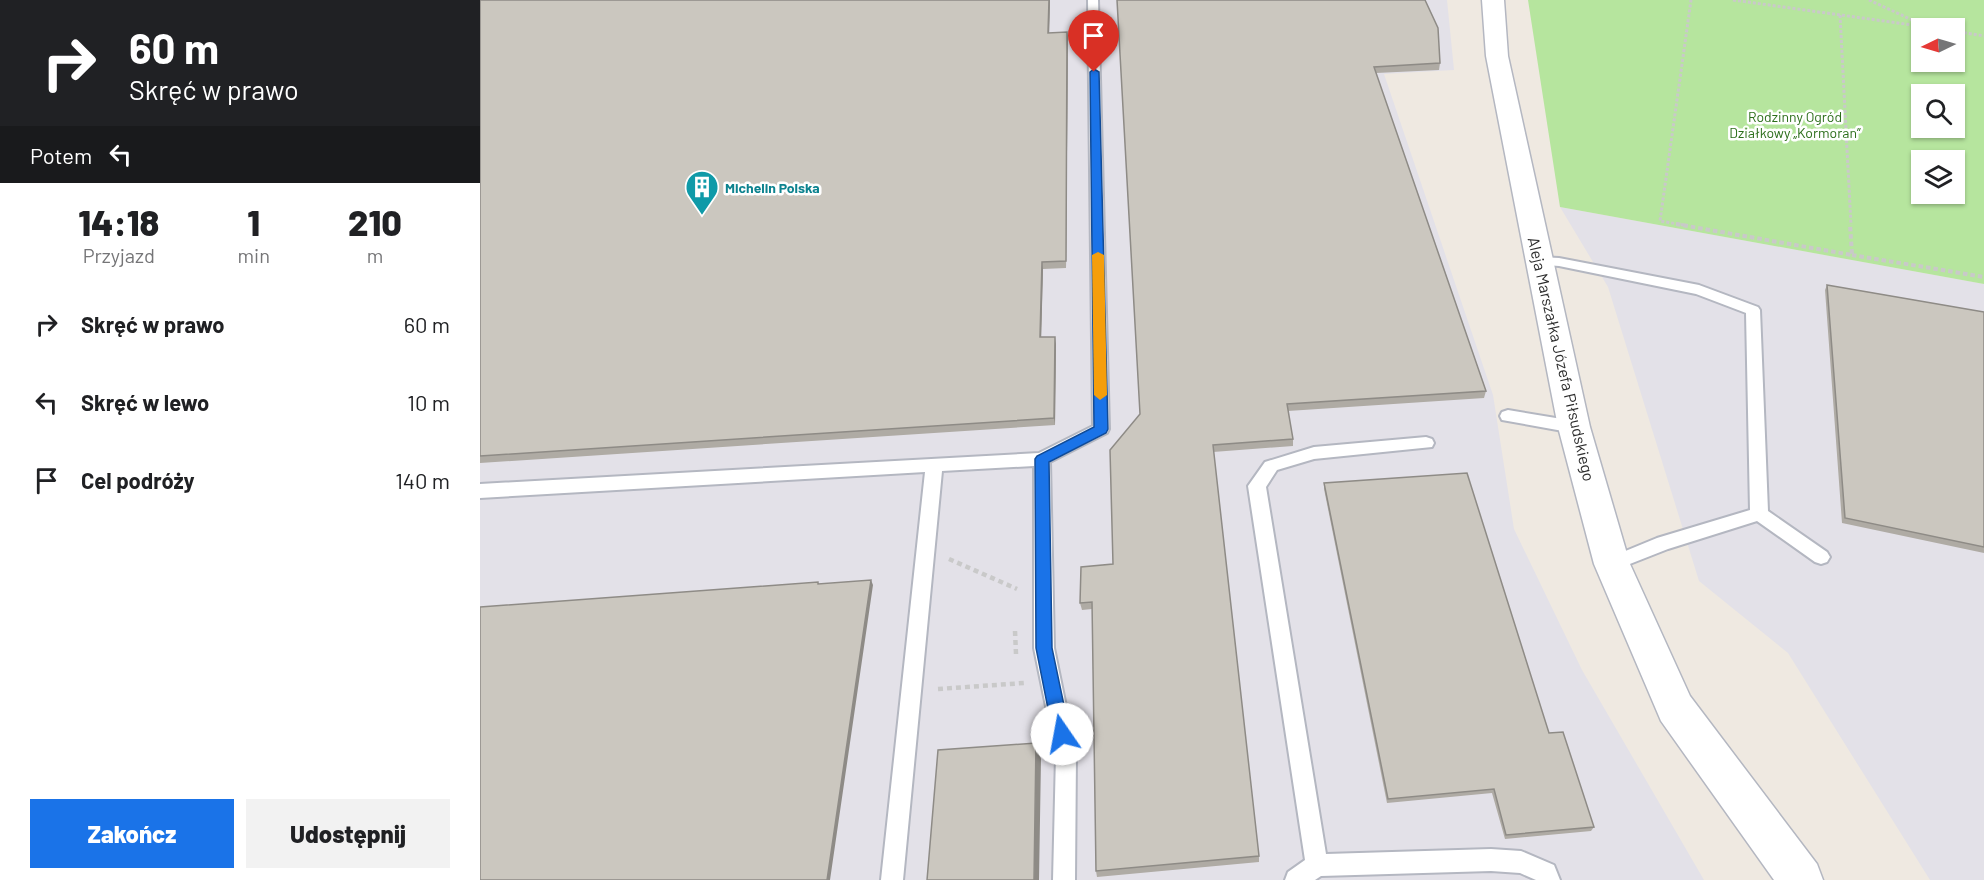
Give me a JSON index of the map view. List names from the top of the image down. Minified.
{"streets":{"street":["Aleja Marszałka Józefa Piłsudskiego"]},"parks":["Rodzinny Ogród Działkowy „Kormoran”"],"places":{"building":["Michelin Polska"]},"north":"left","page":{"turn":["60 m","Skręć w prawo"],"then":"Potem","eta":["14:18","Przyjazd","1","min","210","m"],"list":[{"name":"Skręć w prawo","value":"60 m"},{"name":"Skręć w lewo","value":"10 m"},{"name":"Cel podróży","value":"140 m"}],"buttons":["Zakończ","Udostępnij"]}}
